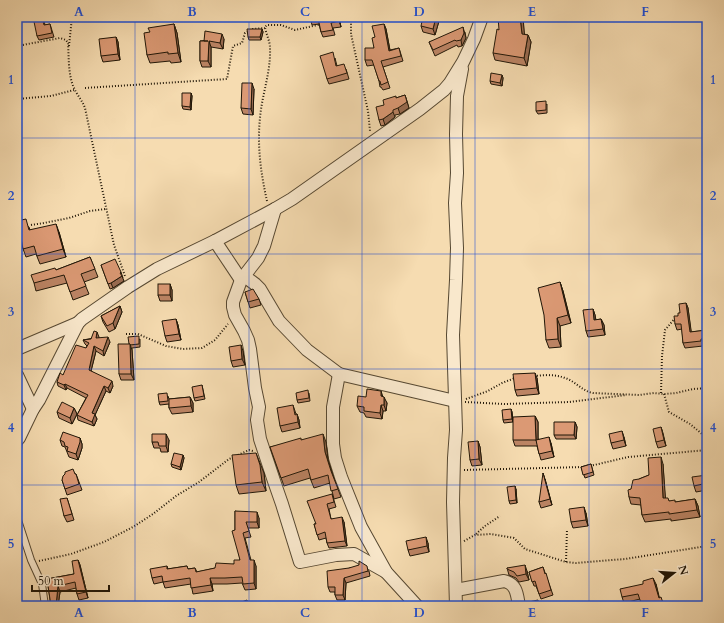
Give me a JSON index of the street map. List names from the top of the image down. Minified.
{"scale_bar":"50 m","north":"right","grid":{"columns":["A","B","C","D","E","F"],"rows":["1","2","3","4","5"]}}
